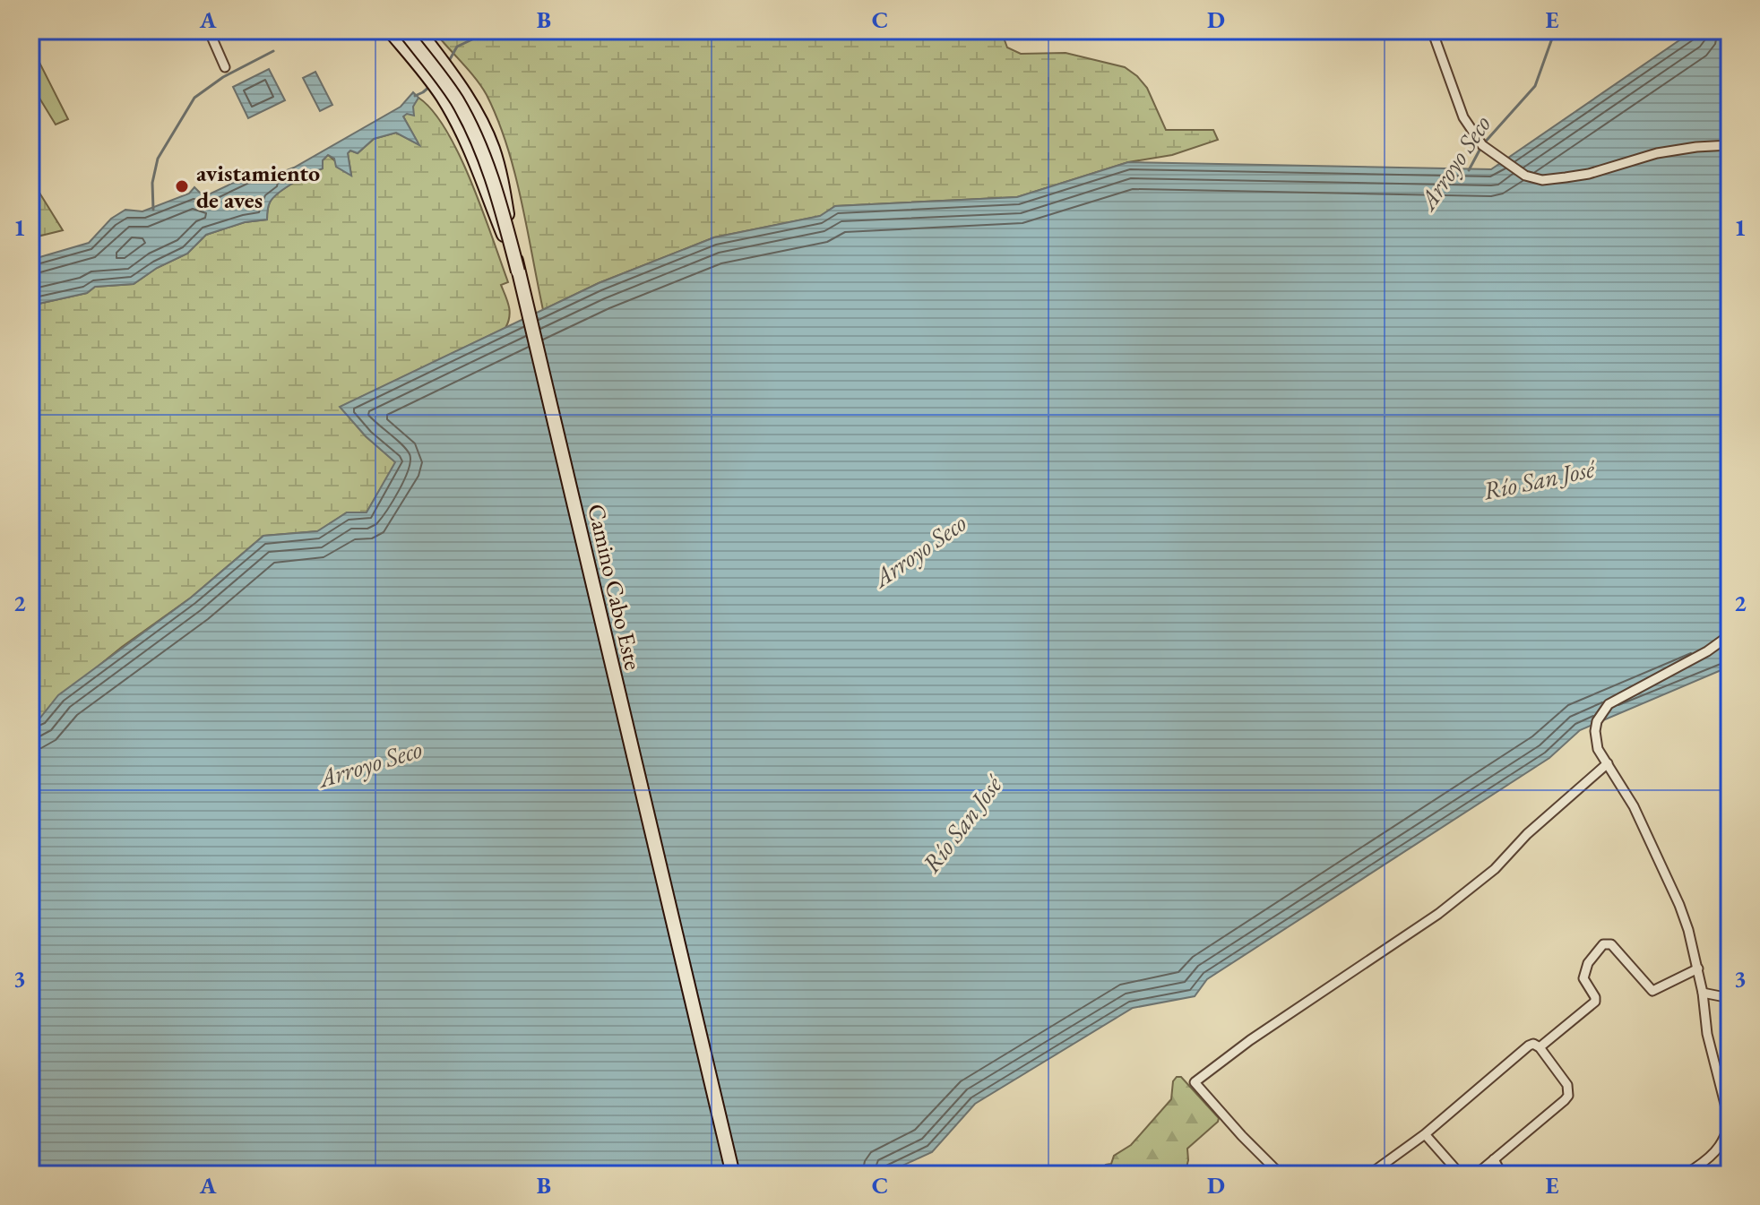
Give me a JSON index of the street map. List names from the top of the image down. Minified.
{"streets":{"main road":["Camino Cabo Este"]},"water":["Arroyo Seco","Río San José"],"places":["avistamiento de aves"],"grid":{"columns":["A","B","C","D","E"],"rows":["1","2","3"]}}
